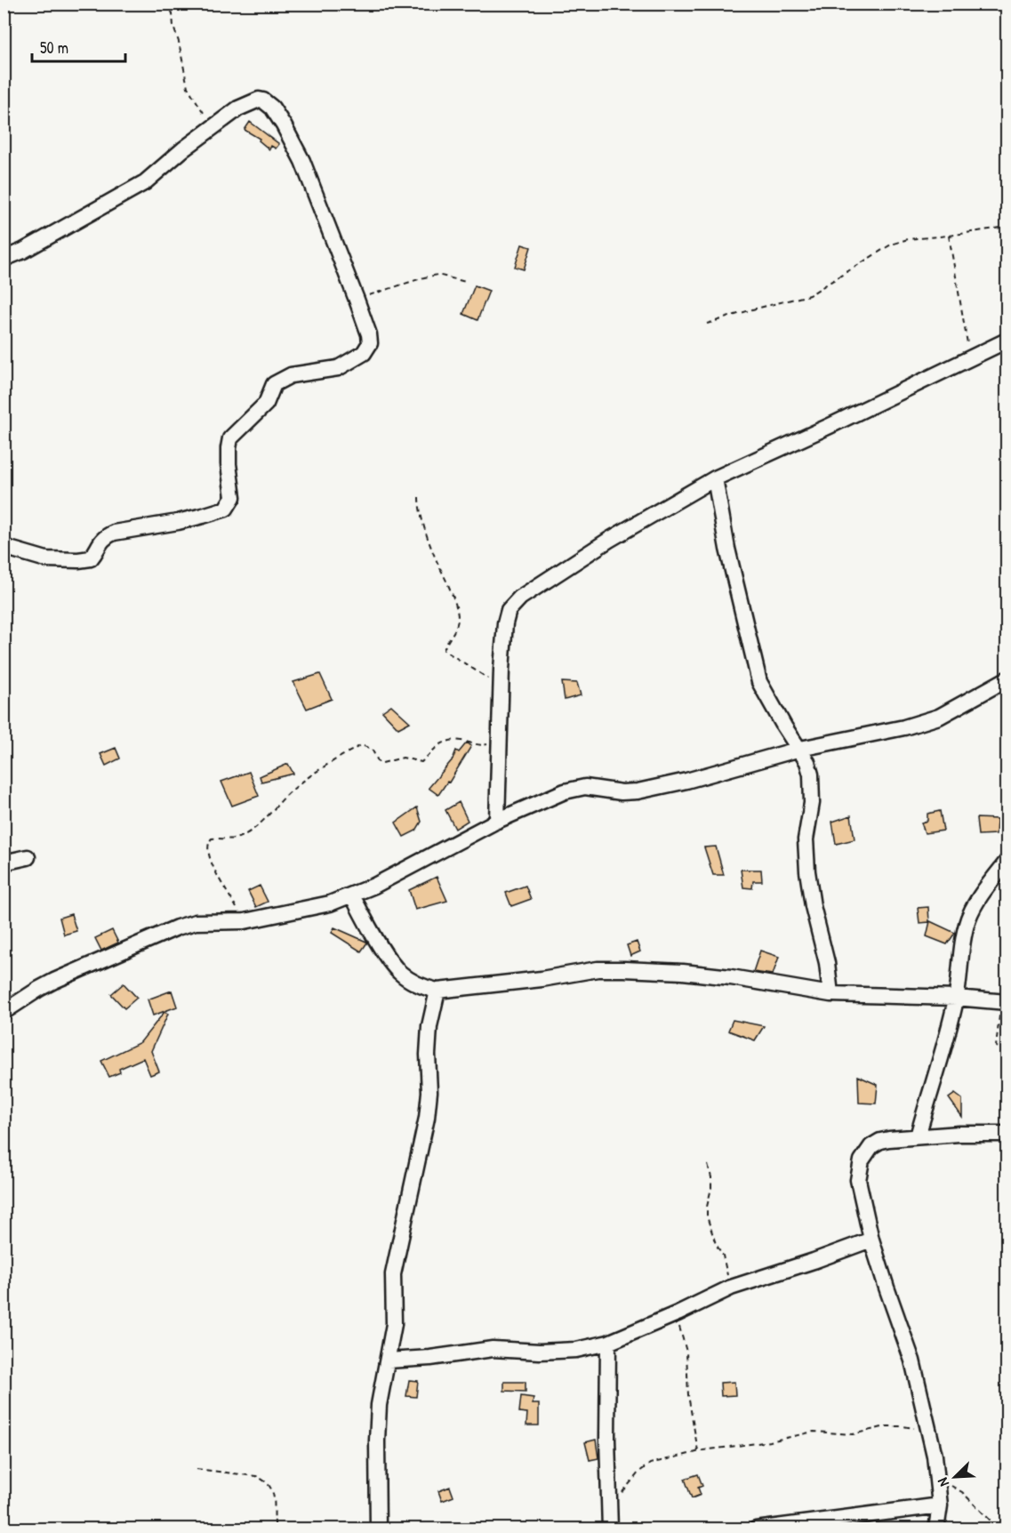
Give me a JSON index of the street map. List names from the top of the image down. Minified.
{"scale_bar":"50 m","north":"bottom left"}
